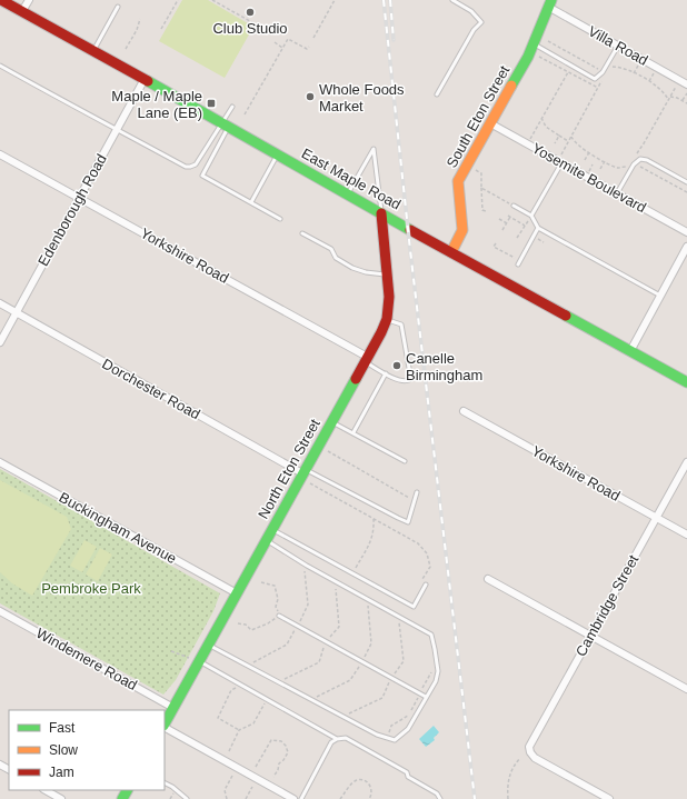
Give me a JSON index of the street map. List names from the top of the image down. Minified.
{"streets":{"street":["Villa Road","South Eton Street","Yosemite Boulevard","East Maple Road","Edenborough Road","Yorkshire Road","Dorchester Road","North Eton Street","Buckingham Avenue","Cambridge Street","Windemere Road"]},"crossings":[["Villa Road","South Eton Street"],["South Eton Street","Yosemite Boulevard"],["South Eton Street","East Maple Road"],["East Maple Road","Edenborough Road"],["East Maple Road","North Eton Street"],["Edenborough Road","Yorkshire Road"],["Edenborough Road","Dorchester Road"],["Yorkshire Road","North Eton Street"],["Yorkshire Road","Cambridge Street"],["Dorchester Road","North Eton Street"],["North Eton Street","Buckingham Avenue"],["North Eton Street","Windemere Road"]],"parks":["Pembroke Park"],"places":{"other":["Club Studio","Whole Foods Market","Canelle Birmingham"],"transit":["Maple / Maple Lane (EB)"]},"legend":["Fast","Slow","Jam"]}
